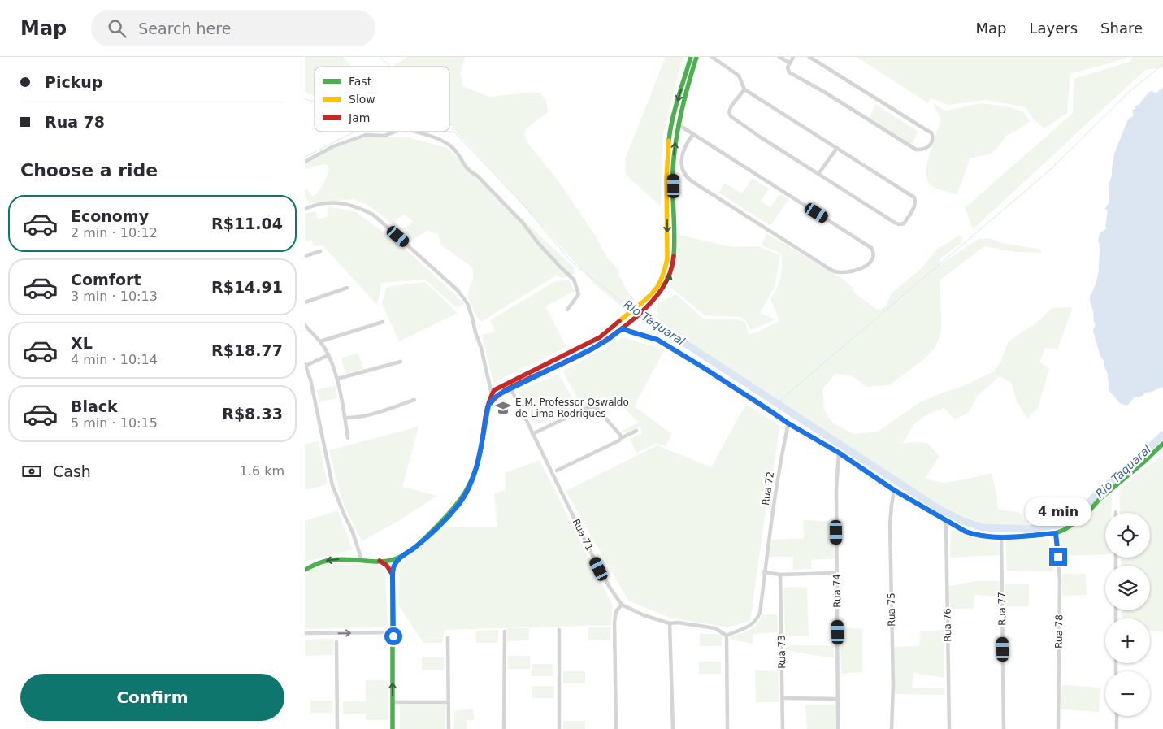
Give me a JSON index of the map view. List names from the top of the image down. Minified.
{"streets":{"street":["Rua 72","Rua 71","Rua 74","Rua 77","Rua 75","Rua 76","Rua 78","Rua 73"]},"crossings":[["Rua 72","Rua 71"]],"water":["Rio Taquaral"],"places":{"school or university":["E.M. Professor Oswaldo de Lima Rodrigues"]},"legend":["Fast","Slow","Jam"],"page":{"header":"Map","search":"Search here","nav":["Map","Layers","Share"],"banner":["Pickup","Rua 78"],"heading":"Choose a ride","list":[{"name":"Economy","note":"2 min · 10:12","value":"R$11.04"},{"name":"Comfort","note":"3 min · 10:13","value":"R$14.91"},{"name":"XL","note":"4 min · 10:14","value":"R$18.77"},{"name":"Black","note":"5 min · 10:15","value":"R$8.33"}],"pay":["Cash","1.6 km"],"bubble":"4 min","map_buttons":["+","−"],"buttons":"Confirm"}}
